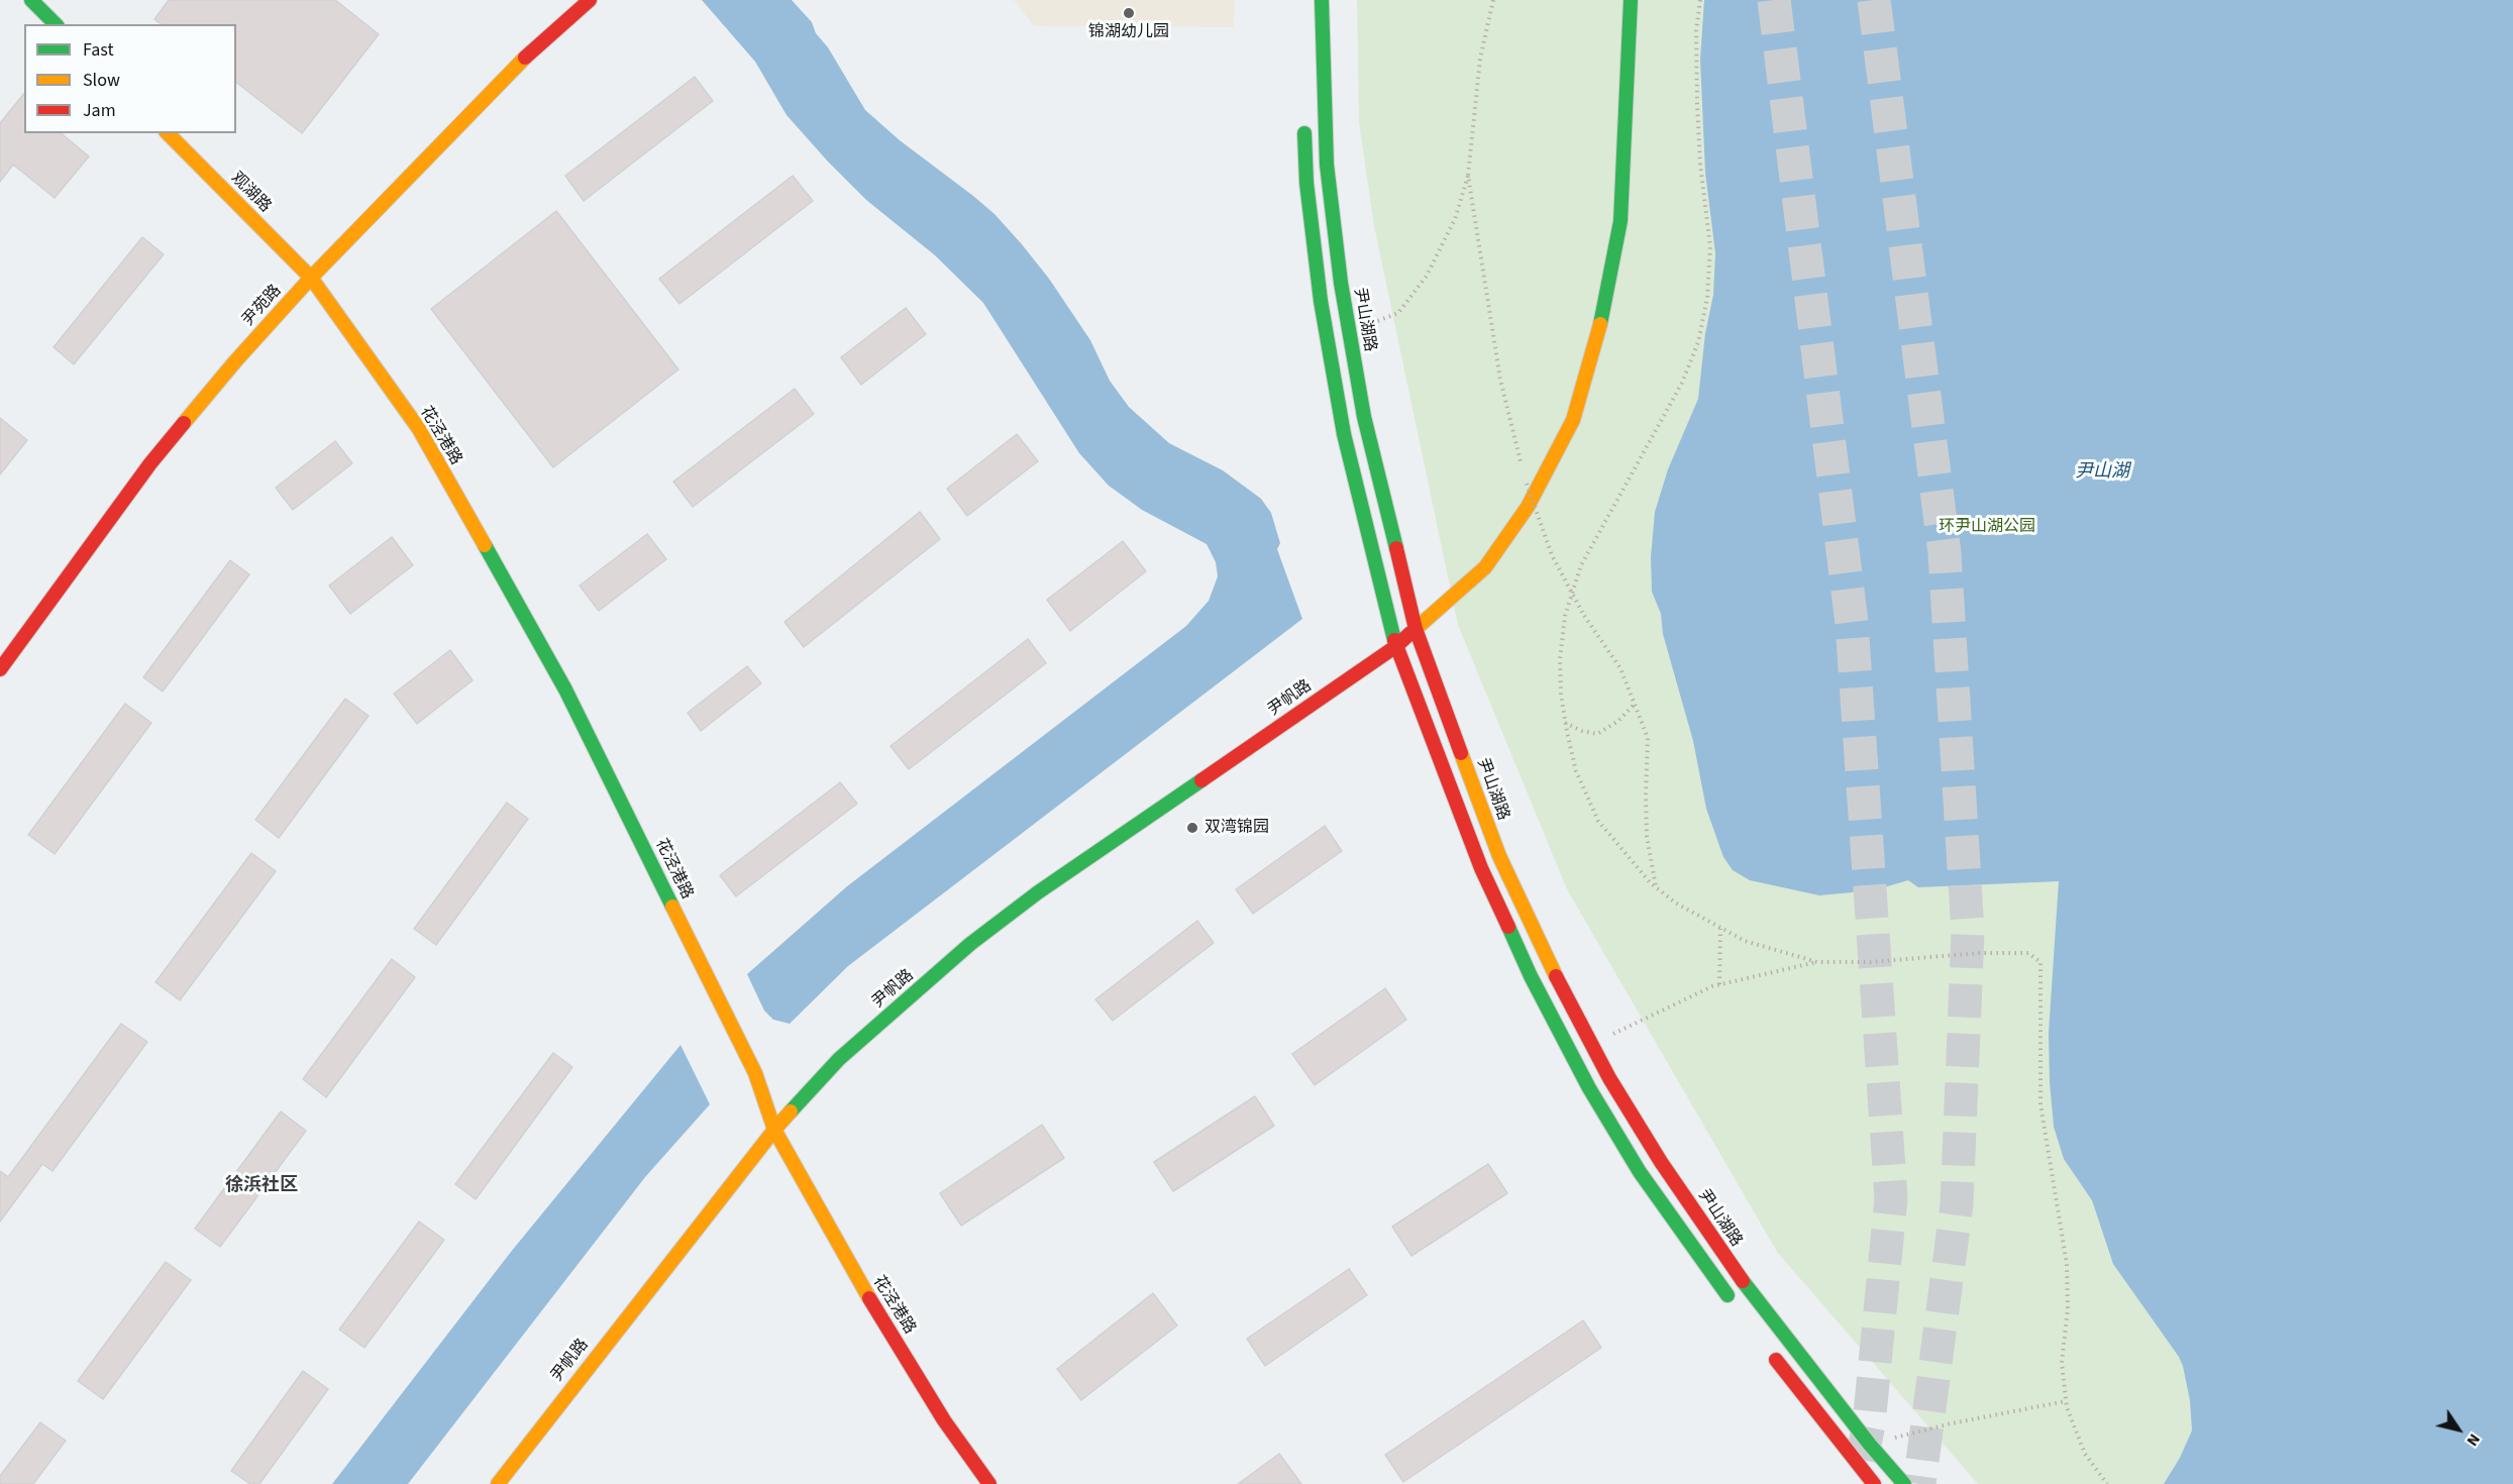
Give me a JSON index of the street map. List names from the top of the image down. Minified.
{"streets":{"main road":["观湖路","尹苑路","尹山湖路","花泾港路","尹帆路"]},"crossings":[["观湖路","尹苑路"],["观湖路","花泾港路"],["尹苑路","花泾港路"],["尹山湖路","尹帆路"],["花泾港路","尹帆路"]],"districts":["徐浜社区"],"water":["尹山湖"],"parks":["环尹山湖公园"],"places":["锦湖幼儿园","双湾锦园"],"legend":["Fast","Slow","Jam"],"north":"bottom right"}
